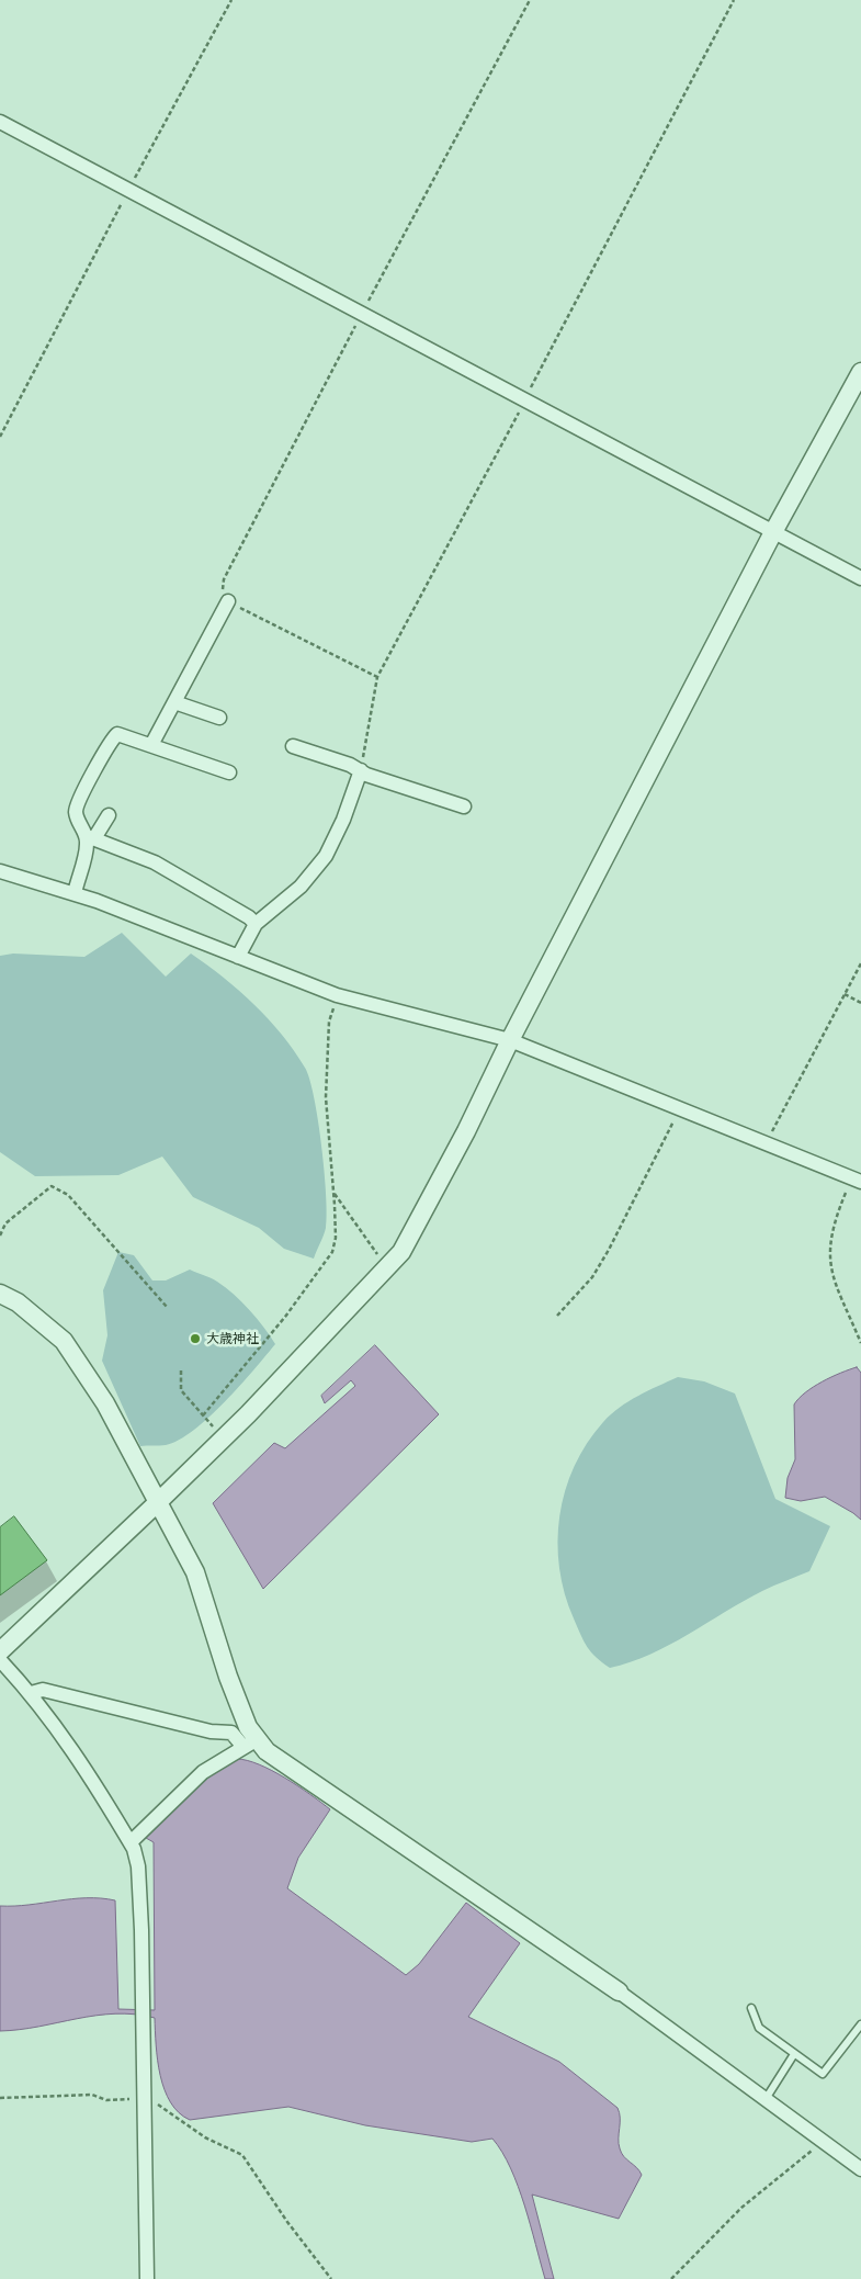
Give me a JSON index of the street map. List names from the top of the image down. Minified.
{"places":["大歳神社"]}
